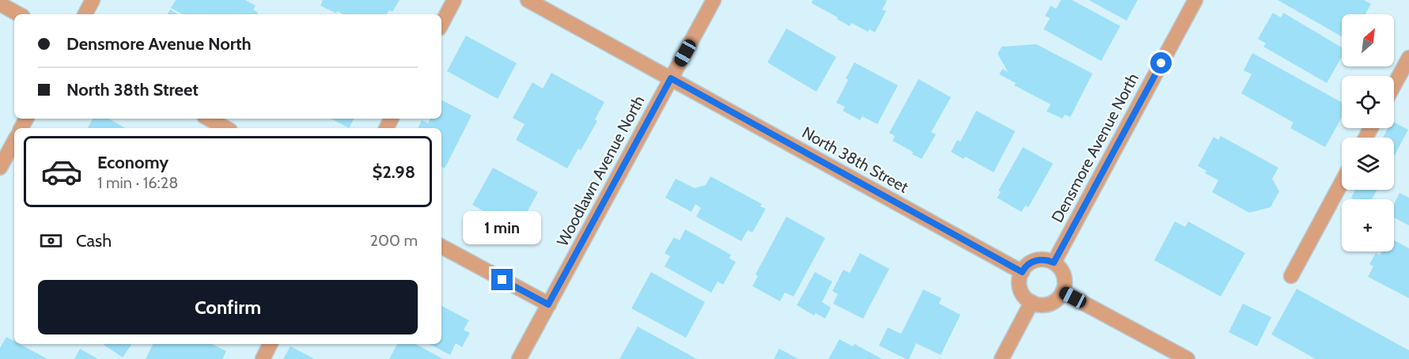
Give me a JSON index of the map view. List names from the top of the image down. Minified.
{"streets":{"street":["Densmore Avenue North","North 38th Street","Woodlawn Avenue North"]},"crossings":[["Densmore Avenue North","North 38th Street"],["North 38th Street","Woodlawn Avenue North"]],"north":"top right","page":{"map_buttons":"+","banner":["Densmore Avenue North","North 38th Street"],"list":[{"name":"Economy","note":"1 min · 16:28","value":"$2.98"}],"bubble":"1 min","pay":["Cash","200 m"],"buttons":"Confirm"}}
